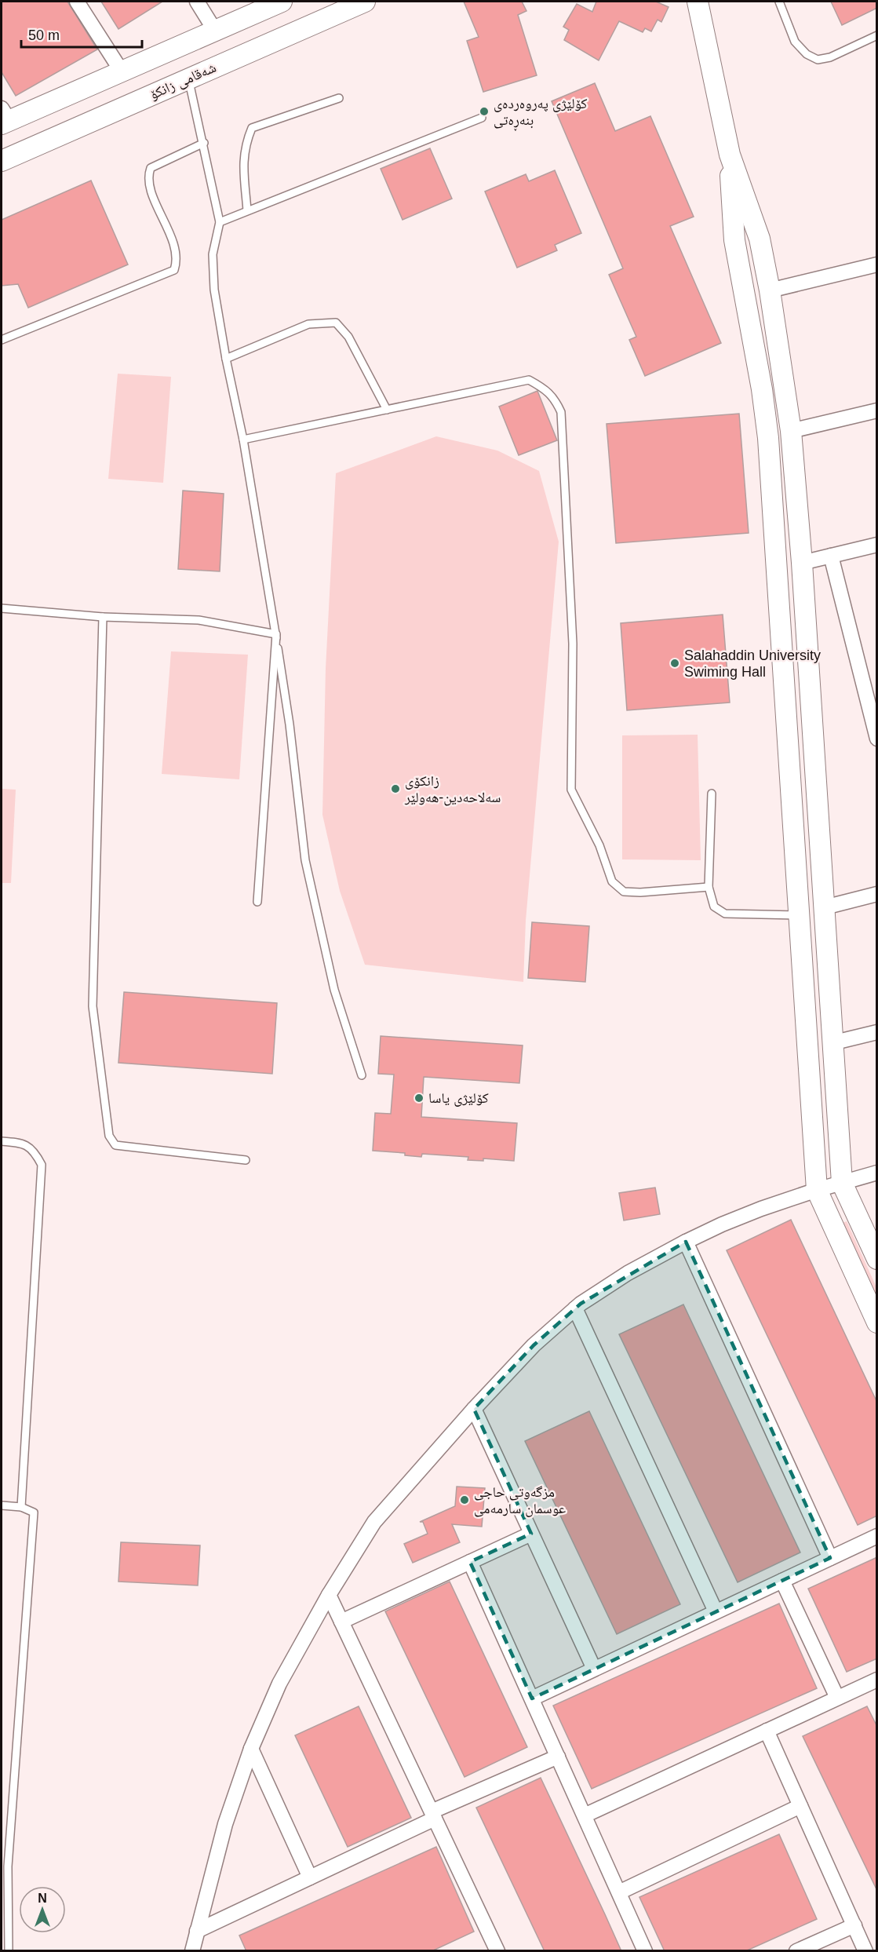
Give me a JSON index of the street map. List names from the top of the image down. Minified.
{"streets":{"street":["شەقامی زانکۆ"]},"places":["کۆلێژی پەروەردەی بنەڕەتی","Salahaddin University Swiming Hall","زانکۆی سەلاحەدین-هەولێر","کۆلێژی یاسا","مزگەوتی حاجی عوسمان سارمەمی"],"scale_bar":"50 m","north":"top"}
